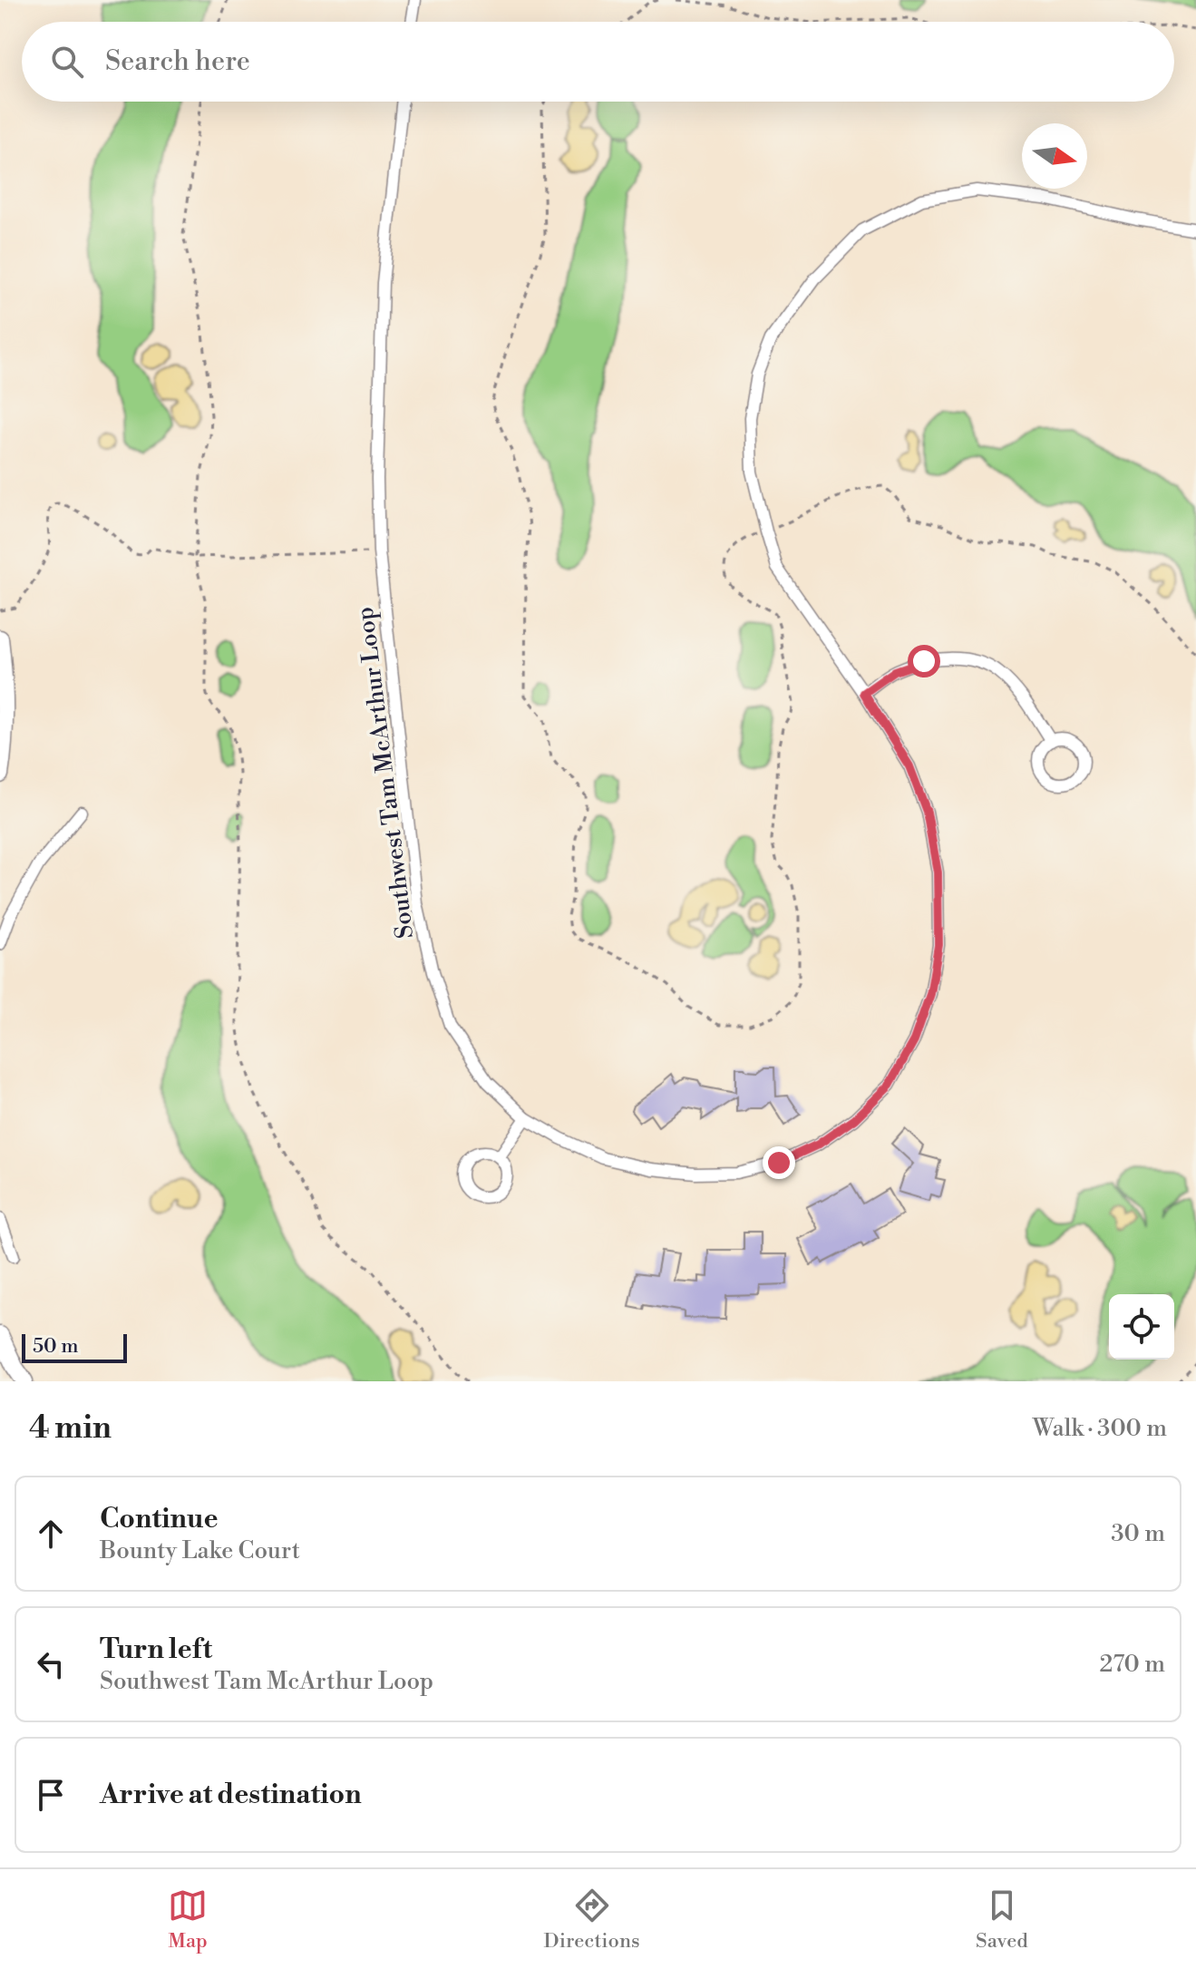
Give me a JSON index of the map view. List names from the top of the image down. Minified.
{"streets":{"street":["Southwest Tam McArthur Loop"]},"scale_bar":"50 m","north":"right","page":{"search":"Search here","scale":"50 m","heading":["4 min","Walk · 300 m"],"list":[["Continue","Bounty Lake Court","30 m"],["Turn left","Southwest Tam McArthur Loop","270 m"],"Arrive at destination"],"nav":["Map","Directions","Saved"]}}
